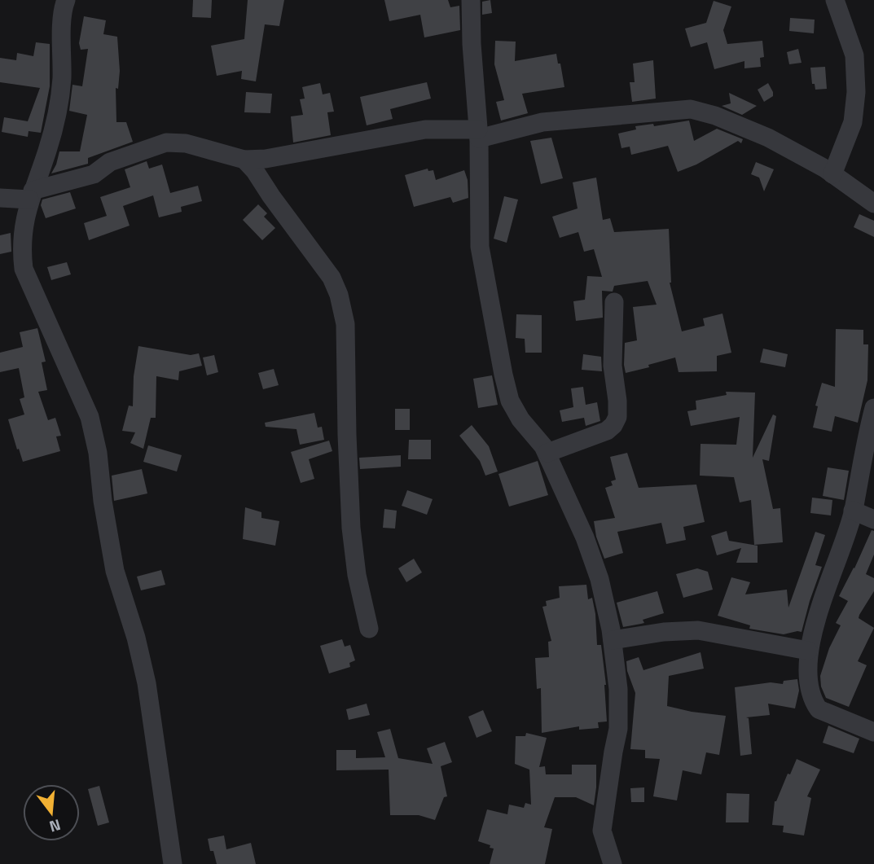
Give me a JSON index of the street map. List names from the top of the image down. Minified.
{"north":"bottom"}
